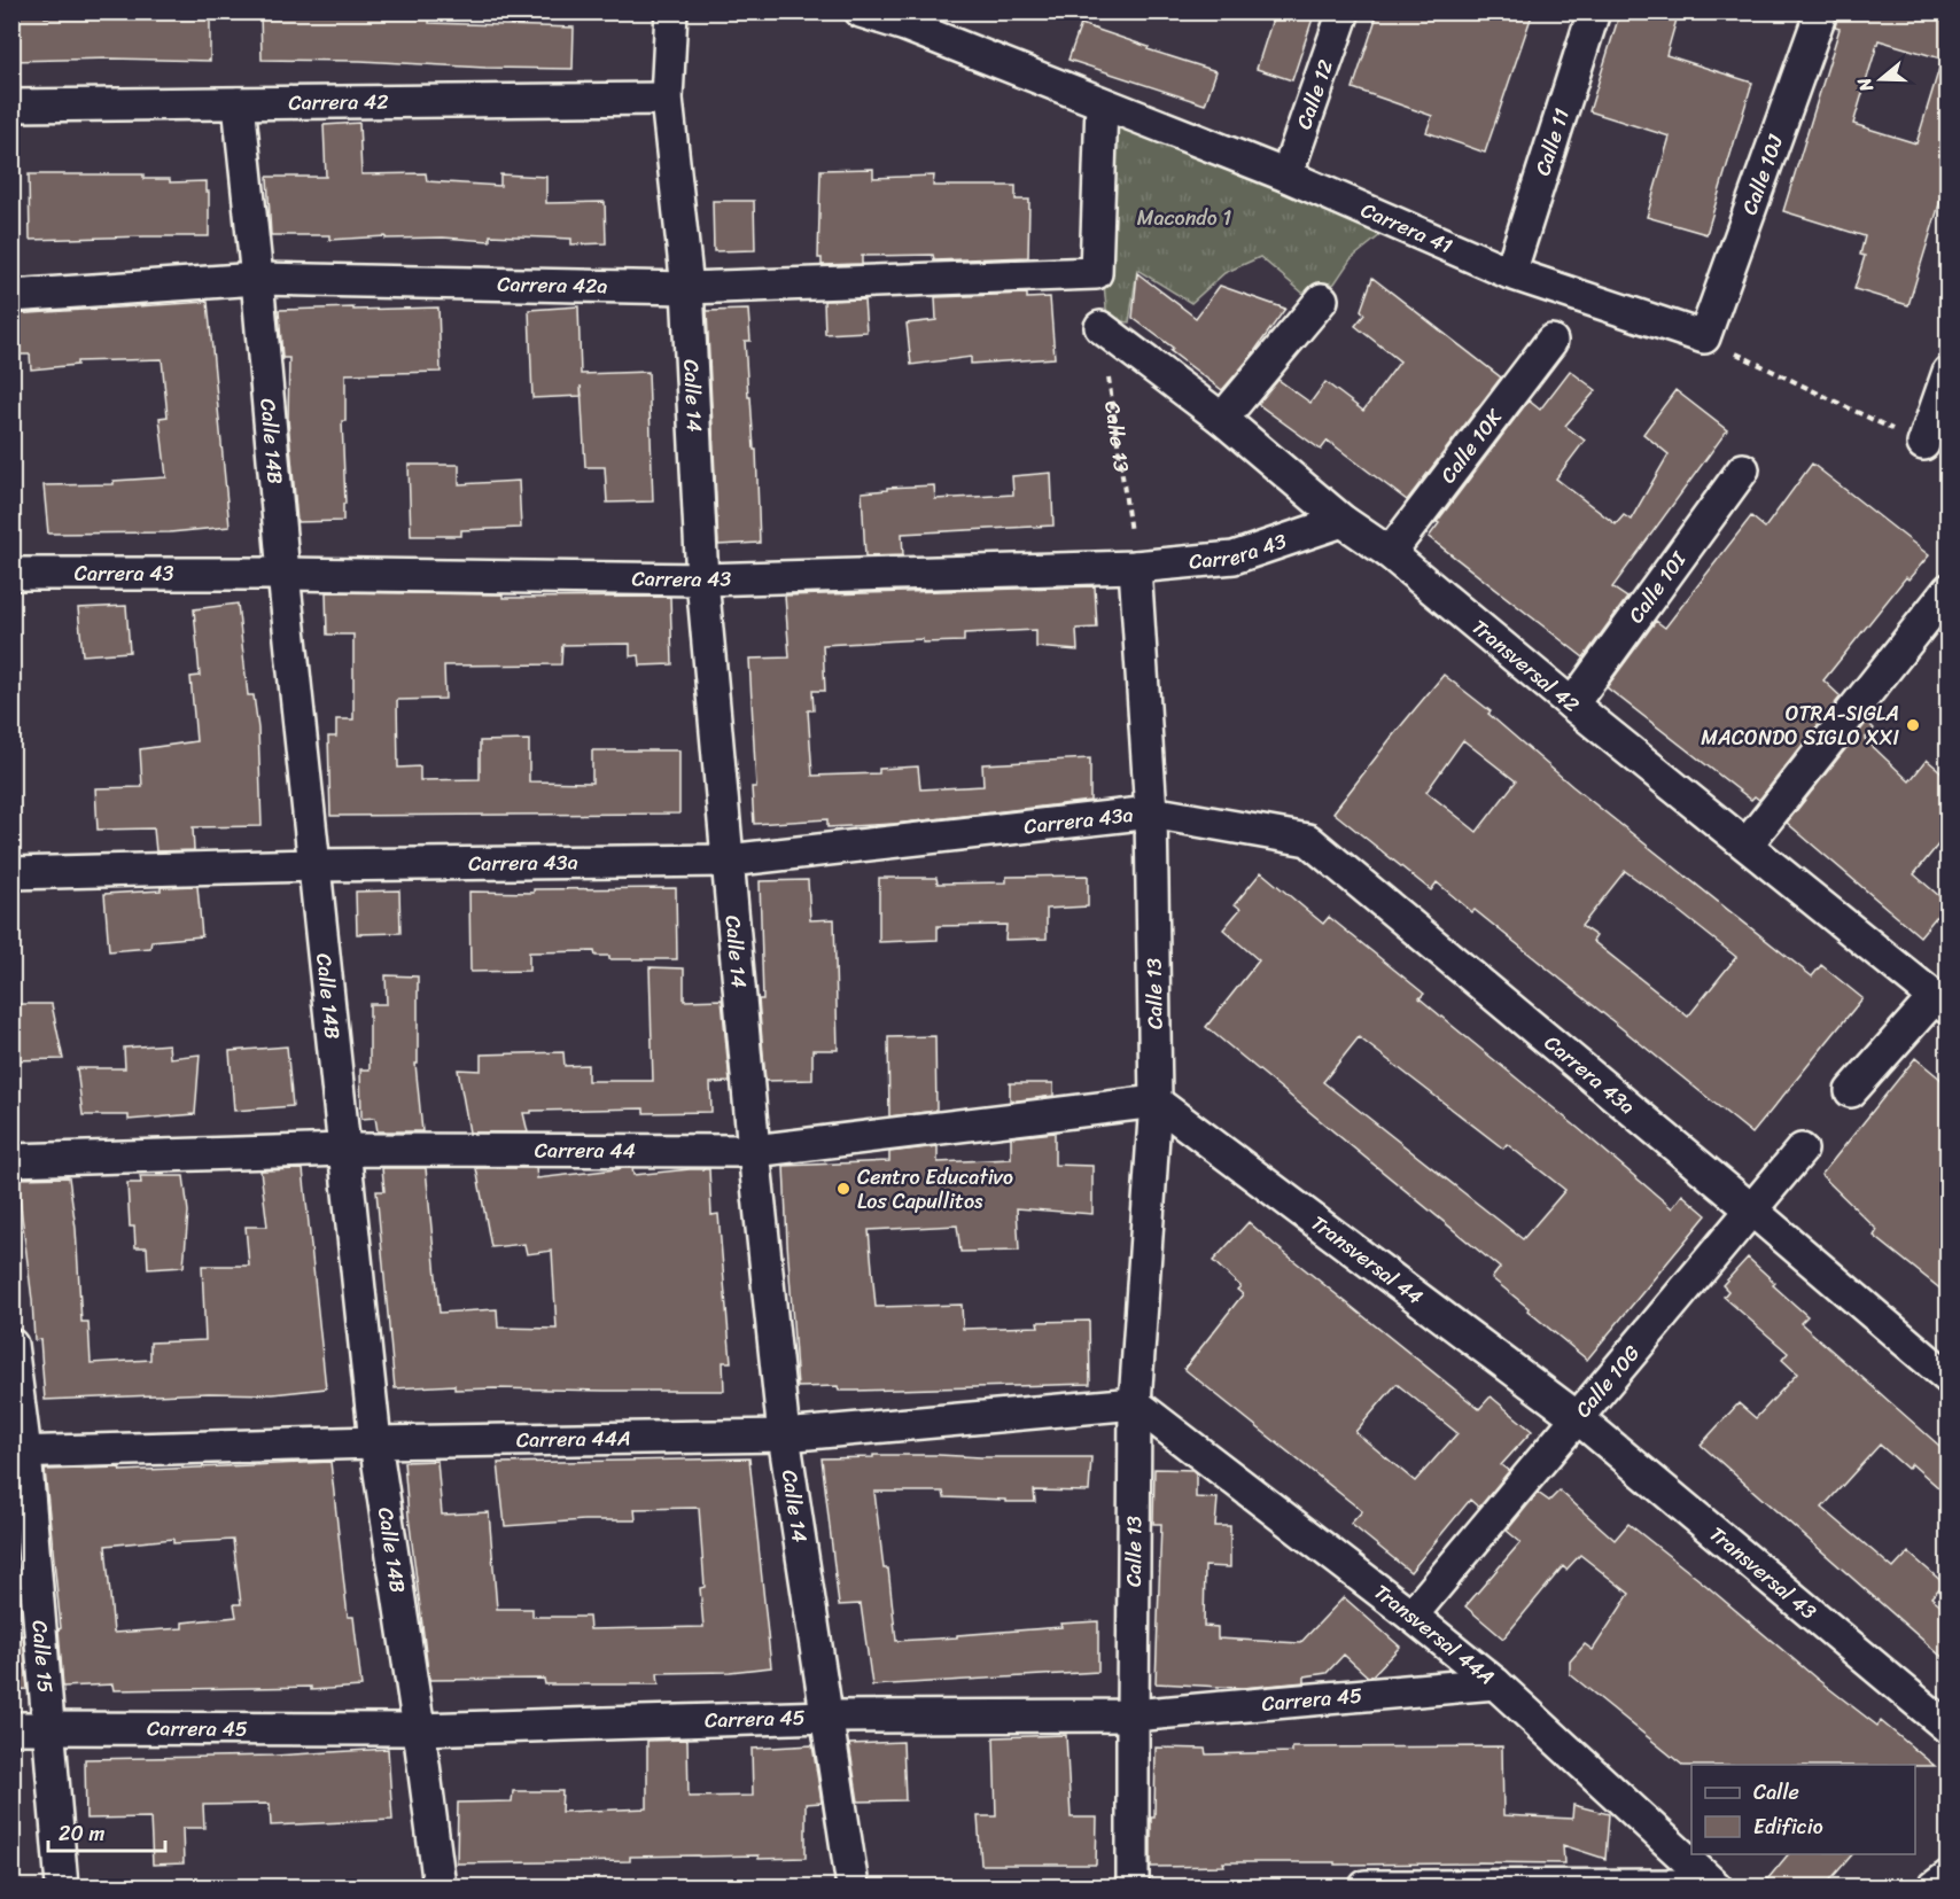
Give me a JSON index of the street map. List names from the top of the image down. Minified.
{"streets":{"street":["Calle 12","Carrera 42","Calle 11","Calle 10J","Carrera 41","Carrera 42a","Calle 14","Calle 13","Calle 14B","Calle 10K","Carrera 43","Calle 10I","Transversal 42","Carrera 43a","Carrera 44","Transversal 44","Calle 10G","Carrera 44A","Transversal 43","Transversal 44A","Calle 15","Carrera 45"]},"crossings":[["Calle 12","Carrera 41"],["Carrera 42","Calle 14"],["Carrera 42","Calle 14B"],["Calle 11","Carrera 41"],["Calle 10J","Carrera 41"],["Carrera 41","Carrera 42a"],["Carrera 42a","Calle 14"],["Carrera 42a","Calle 14B"],["Calle 14","Carrera 43"],["Calle 14","Carrera 43a"],["Calle 14","Carrera 44"],["Calle 14","Carrera 44A"],["Calle 14","Carrera 45"],["Calle 13","Carrera 43"],["Calle 13","Transversal 42"],["Calle 13","Carrera 43a"],["Calle 13","Carrera 44"],["Calle 13","Transversal 44"],["Calle 13","Carrera 44A"],["Calle 13","Transversal 44A"],["Calle 13","Carrera 45"],["Calle 14B","Carrera 43"],["Calle 14B","Carrera 43a"],["Calle 14B","Carrera 44"],["Calle 14B","Carrera 44A"],["Calle 14B","Carrera 45"],["Calle 10K","Transversal 42"],["Carrera 43","Transversal 42"],["Calle 10I","Transversal 42"],["Carrera 43a","Calle 10G"],["Carrera 44","Transversal 44"],["Transversal 44","Calle 10G"],["Transversal 44","Transversal 43"],["Calle 10G","Transversal 43"],["Calle 10G","Transversal 44A"],["Carrera 44A","Transversal 44A"],["Carrera 44A","Calle 15"],["Transversal 44A","Carrera 45"],["Calle 15","Carrera 45"]],"parks":["Macondo 1"],"places":["OTRA-SIGLA MACONDO SIGLO XXI","Centro Educativo Los Capullitos"],"legend":["Calle","Edificio"],"scale_bar":"20 m","north":"left"}
